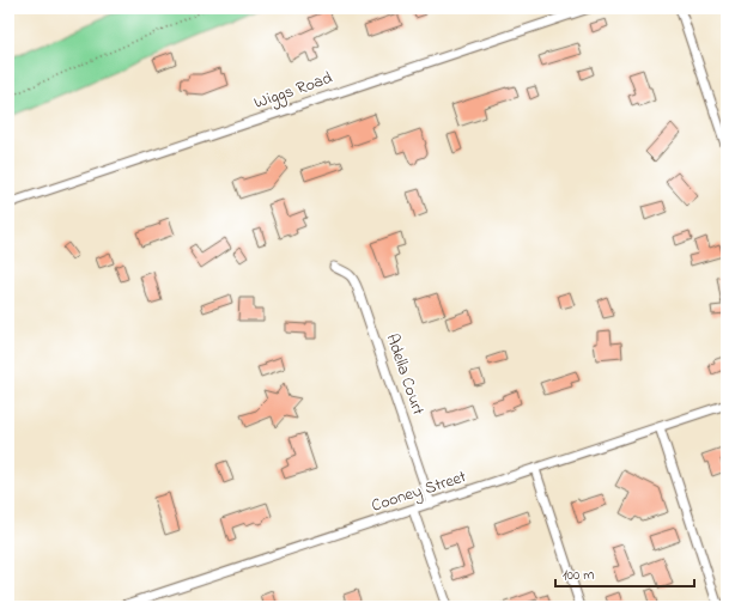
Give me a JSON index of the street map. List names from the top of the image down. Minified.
{"streets":{"street":["Wiggs Road","Adella Court","Cooney Street"]},"crossings":[["Adella Court","Cooney Street"]],"scale_bar":"100 m"}
